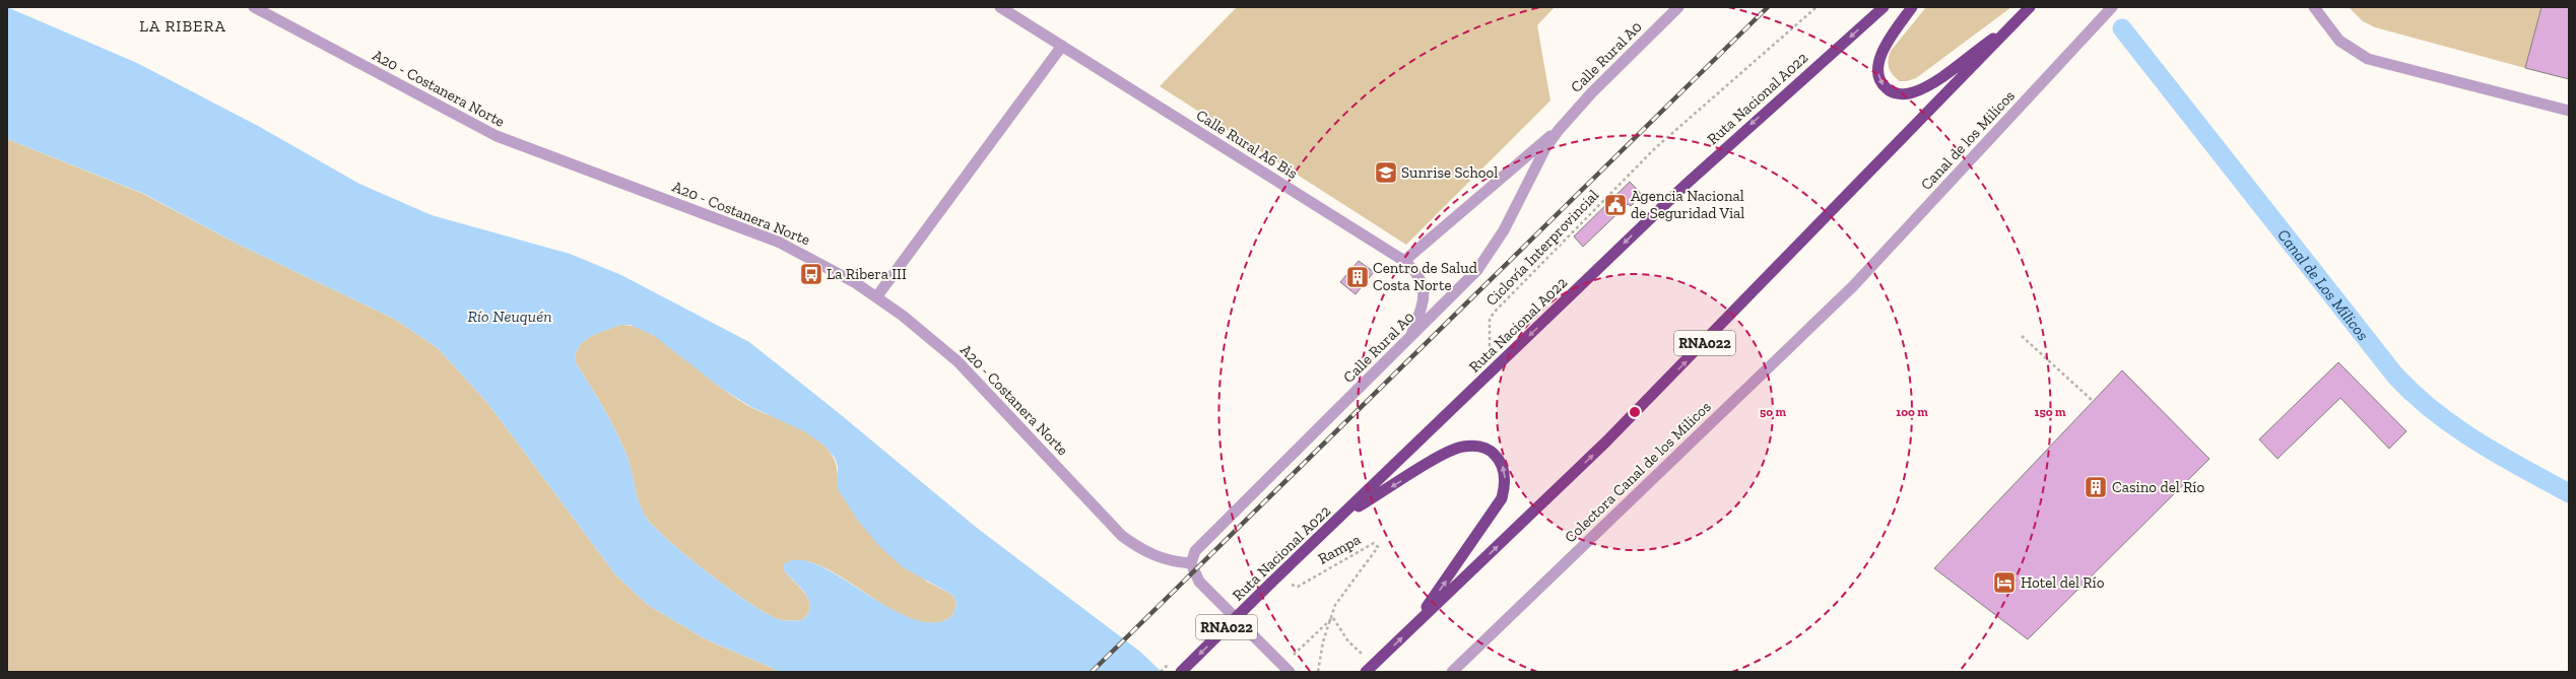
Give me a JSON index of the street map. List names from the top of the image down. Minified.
{"streets":{"highway":["Ruta Nacional A022","RNA022"],"street":["Calle Rural A0","A20 - Costanera Norte","Canal de los Milicos","Calle Rural A6 Bis","Colectora Canal de los Milicos"],"path":["Ciclovía Interprovincial","Rampa"]},"crossings":[["Calle Rural A0","A20 - Costanera Norte"],["Calle Rural A0","Calle Rural A6 Bis"],["Canal de los Milicos","Colectora Canal de los Milicos"]],"one_way":["Ruta Nacional A022"],"districts":["LA RIBERA"],"water":["Canal de Los Milicos","Río Neuquén"],"places":{"school or university":["Sunrise School"],"public building":["Agencia Nacional de Seguridad Vial"],"bus stop":["La Ribera III"],"building":["Centro de Salud Costa Norte","Casino del Río"],"hotel":["Hotel del Río"]},"rings":["50 m","100 m","150 m"]}
